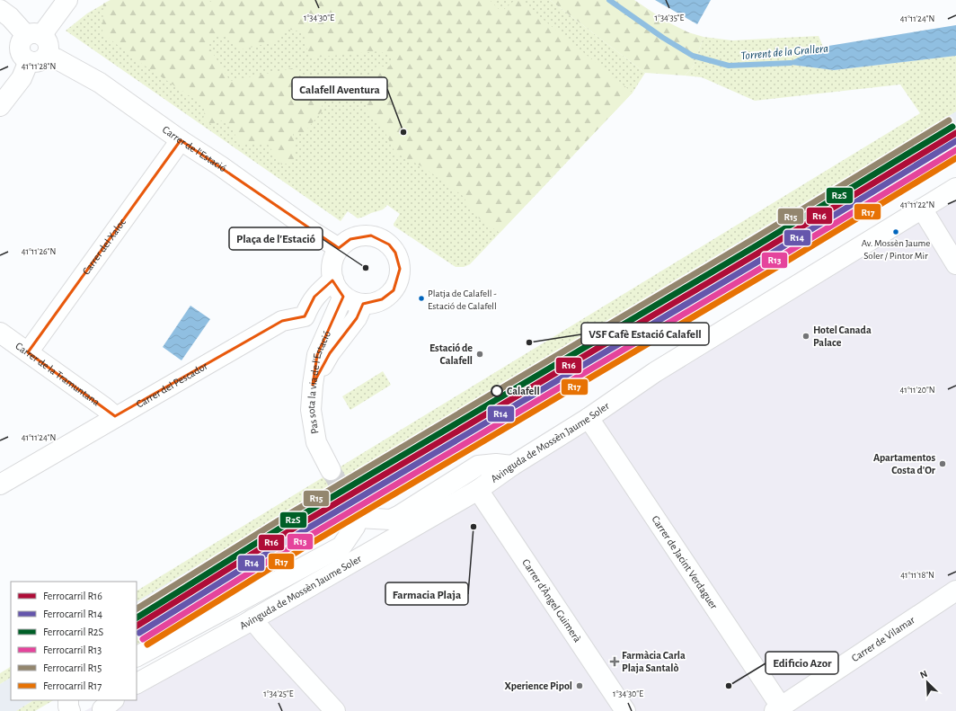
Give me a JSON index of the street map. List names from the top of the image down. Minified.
{"streets":{"street":["Carrer de l'Estació","Carrer del Xaloc","Carrer de la Tramuntana","Pas sota la via de l'Estació","Carrer del Pescador","Avinguda de Mossèn Jaume Soler","Carrer de Jacint Verdaguer","Carrer d'Àngel Guimerà","Carrer de Vilamar"]},"crossings":[["Carrer de l'Estació","Carrer del Xaloc"],["Carrer de l'Estació","Pas sota la via de l'Estació"],["Carrer de l'Estació","Carrer del Pescador"],["Carrer del Xaloc","Carrer de la Tramuntana"],["Carrer de la Tramuntana","Carrer del Pescador"],["Pas sota la via de l'Estació","Carrer del Pescador"],["Avinguda de Mossèn Jaume Soler","Carrer de Jacint Verdaguer"],["Avinguda de Mossèn Jaume Soler","Carrer d'Àngel Guimerà"],["Carrer de Jacint Verdaguer","Carrer de Vilamar"]],"water":["Torrent de la Grallera"],"places":{"other":["Calafell Aventura","Av. Mossèn Jaume Soler / Pintor Mir","Plaça de l'Estació","Platja de Calafell - Estació de Calafell","Hotel Canada Palace","VSF Cafè Estació Calafell","Estació de Calafell","Calafell","Apartamentos Costa d'Or","Farmacia Plaja","Xperience Pipol","Edificio Azor"],"health":["Farmàcia Carla Plaja Santalò"]},"lines":["rail line R15","rail line R2S","rail line R16","rail line R14","rail line R13","rail line R17"],"legend":["Ferrocarril R16","Ferrocarril R14","Ferrocarril R2S","Ferrocarril R13","Ferrocarril R15","Ferrocarril R17"],"north":"top left","coordinates":["1°34'30\"E","1°34'35\"E","41°11'24\"N","41°11'28\"N","41°11'22\"N","41°11'26\"N","41°11'20\"N","41°11'18\"N","1°34'25\"E"]}
